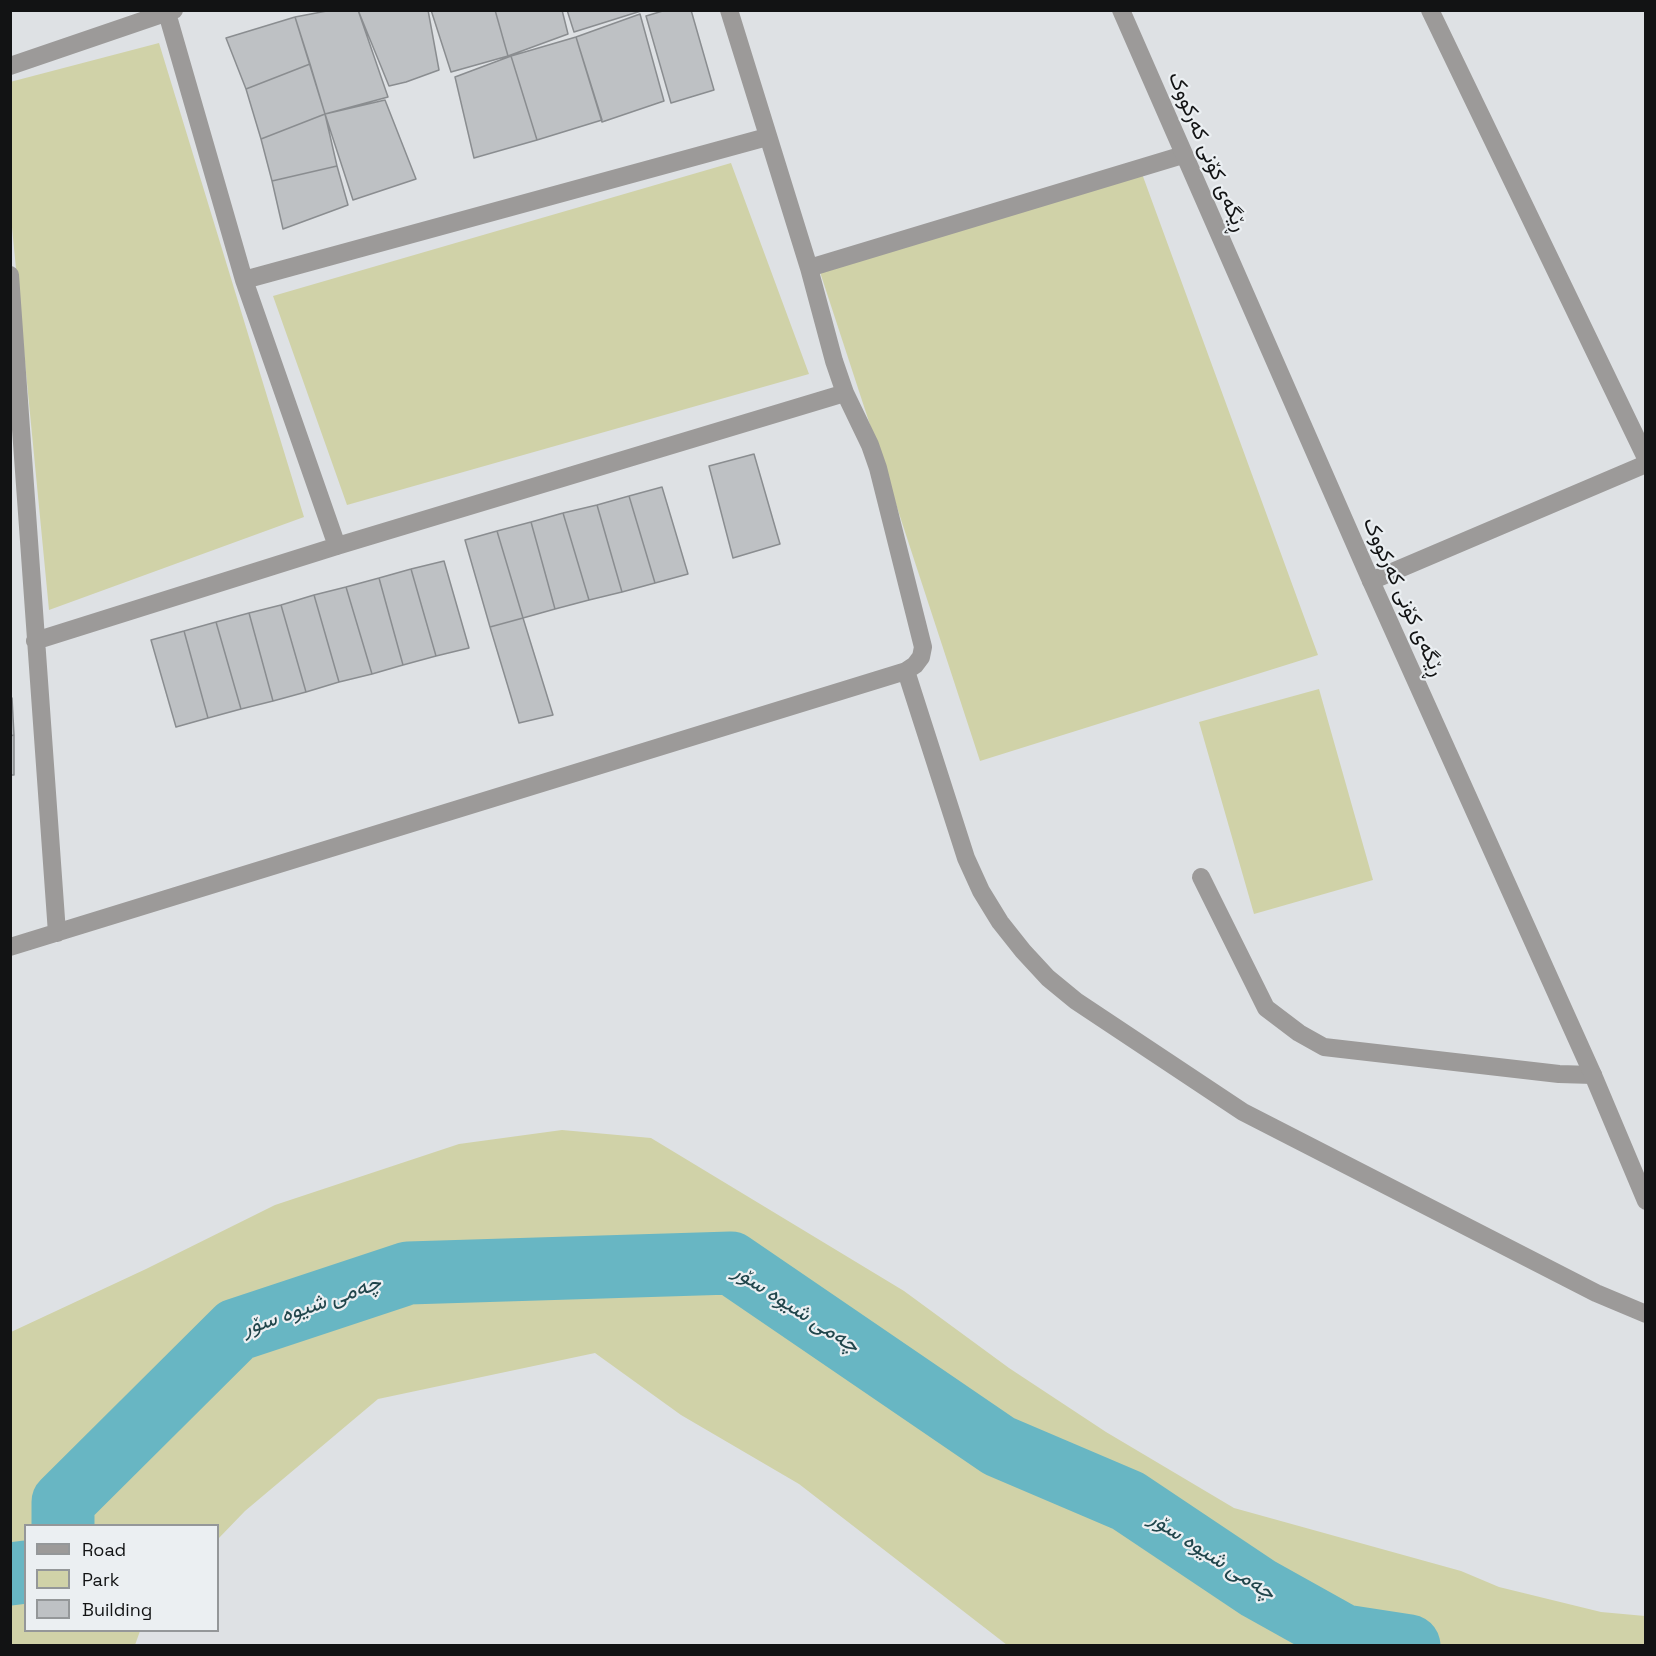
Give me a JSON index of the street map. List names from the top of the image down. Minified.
{"streets":{"street":["ڕێگەی کۆنی کەرکووک"]},"water":["چەمی شیوە سۆر"],"legend":["Road","Park","Building"]}
